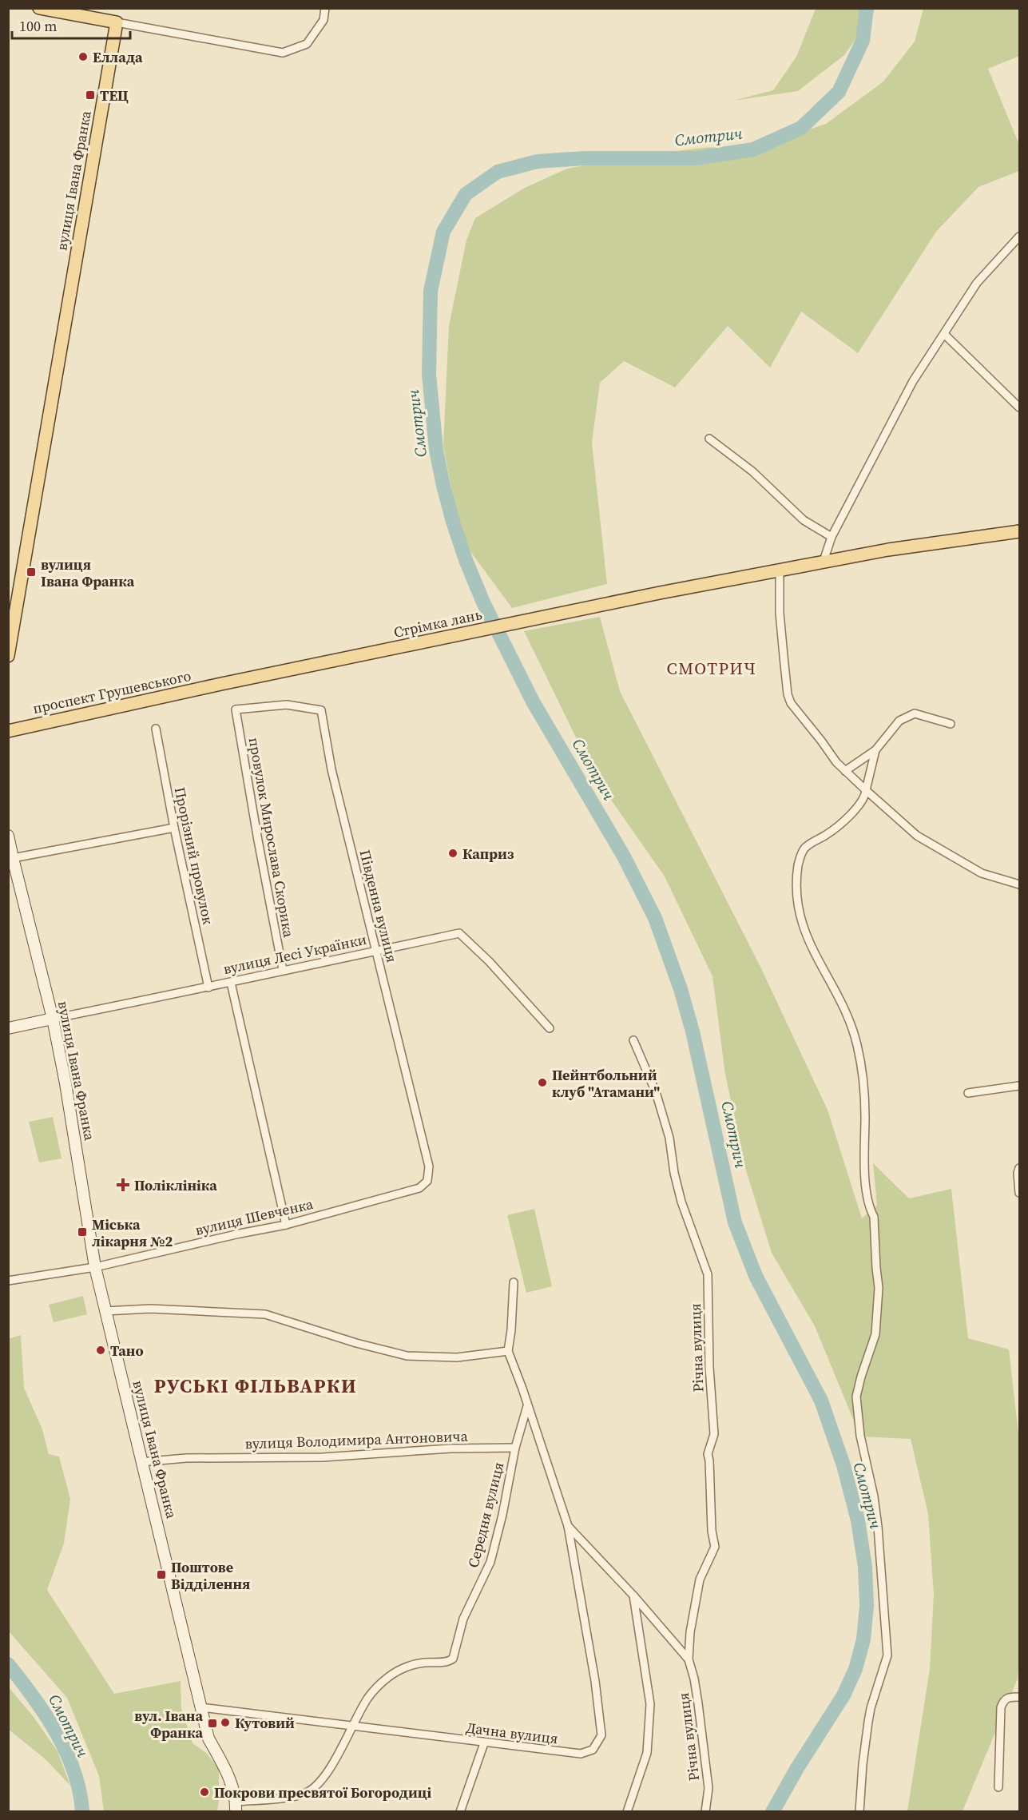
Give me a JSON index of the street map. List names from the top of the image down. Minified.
{"streets":{"main road":["вулиця Івана Франка","Стрімка лань","проспект Грушевського"],"street":["провулок Мирослава Скорика","Прорізний провулок","Південна вулиця","вулиця Лесі Українки","вулиця Шевченка","Річна вулиця","вулиця Володимира Антоновича","Середня вулиця","Дачна вулиця"]},"crossings":[["вулиця Івана Франка","вулиця Лесі Українки"],["вулиця Івана Франка","вулиця Шевченка"],["вулиця Івана Франка","вулиця Володимира Антоновича"],["вулиця Івана Франка","Середня вулиця"],["вулиця Івана Франка","Дачна вулиця"],["Стрімка лань","проспект Грушевського"],["провулок Мирослава Скорика","Південна вулиця"],["провулок Мирослава Скорика","вулиця Лесі Українки"],["Прорізний провулок","вулиця Лесі Українки"],["Південна вулиця","вулиця Лесі Українки"],["Південна вулиця","вулиця Шевченка"],["Річна вулиця","Дачна вулиця"],["вулиця Володимира Антоновича","Середня вулиця"],["Середня вулиця","Дачна вулиця"]],"districts":["СМОТРИЧ","РУСЬКІ ФІЛЬВАРКИ"],"water":["Смотрич"],"places":{"other":["Еллада","Каприз","Пейнтбольний клуб \"Атамани\"","Тано","Кутовий","Покрови пресвятої Богородиці"],"transit":["ТЕЦ","вулиця Івана Франка","Міська лікарня №2","Поштове Відділення","вул. Івана Франка"],"health":["Поліклініка"]},"scale_bar":"100 m"}
